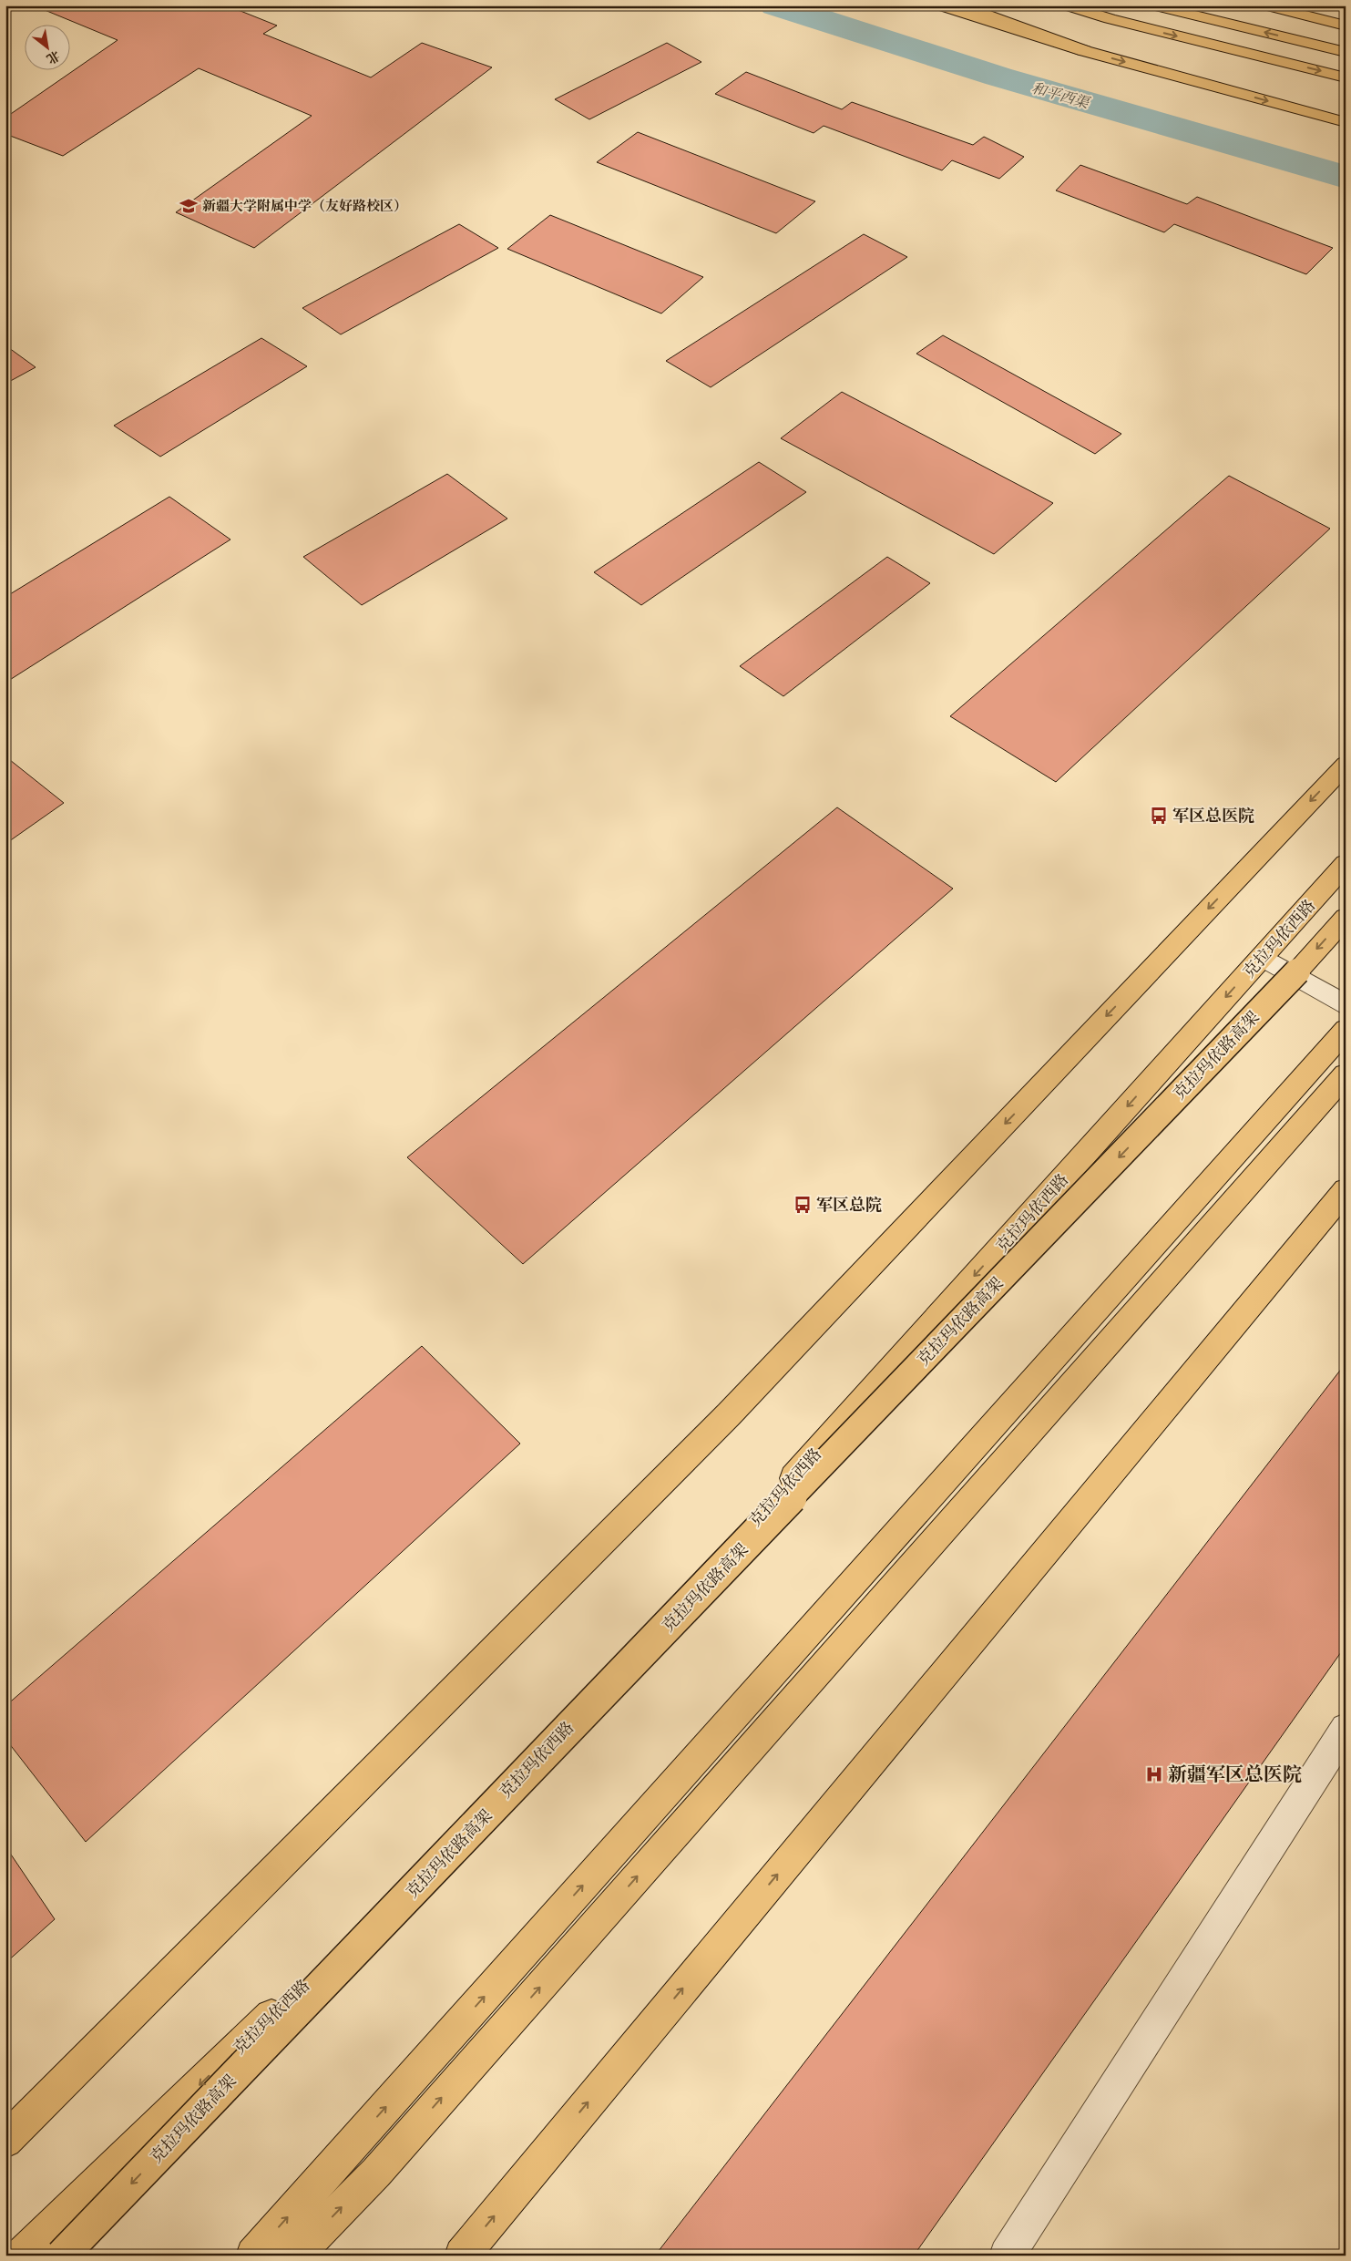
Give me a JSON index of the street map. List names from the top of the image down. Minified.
{"streets":{"main road":["克拉玛依西路","克拉玛依路高架"]},"water":["和平西渠"],"places":{"school or university":["新疆大学附属中学（友好路校区）"],"bus stop":["军区总医院","军区总院"],"hospital":["新疆军区总医院"]},"north":"bottom right"}
